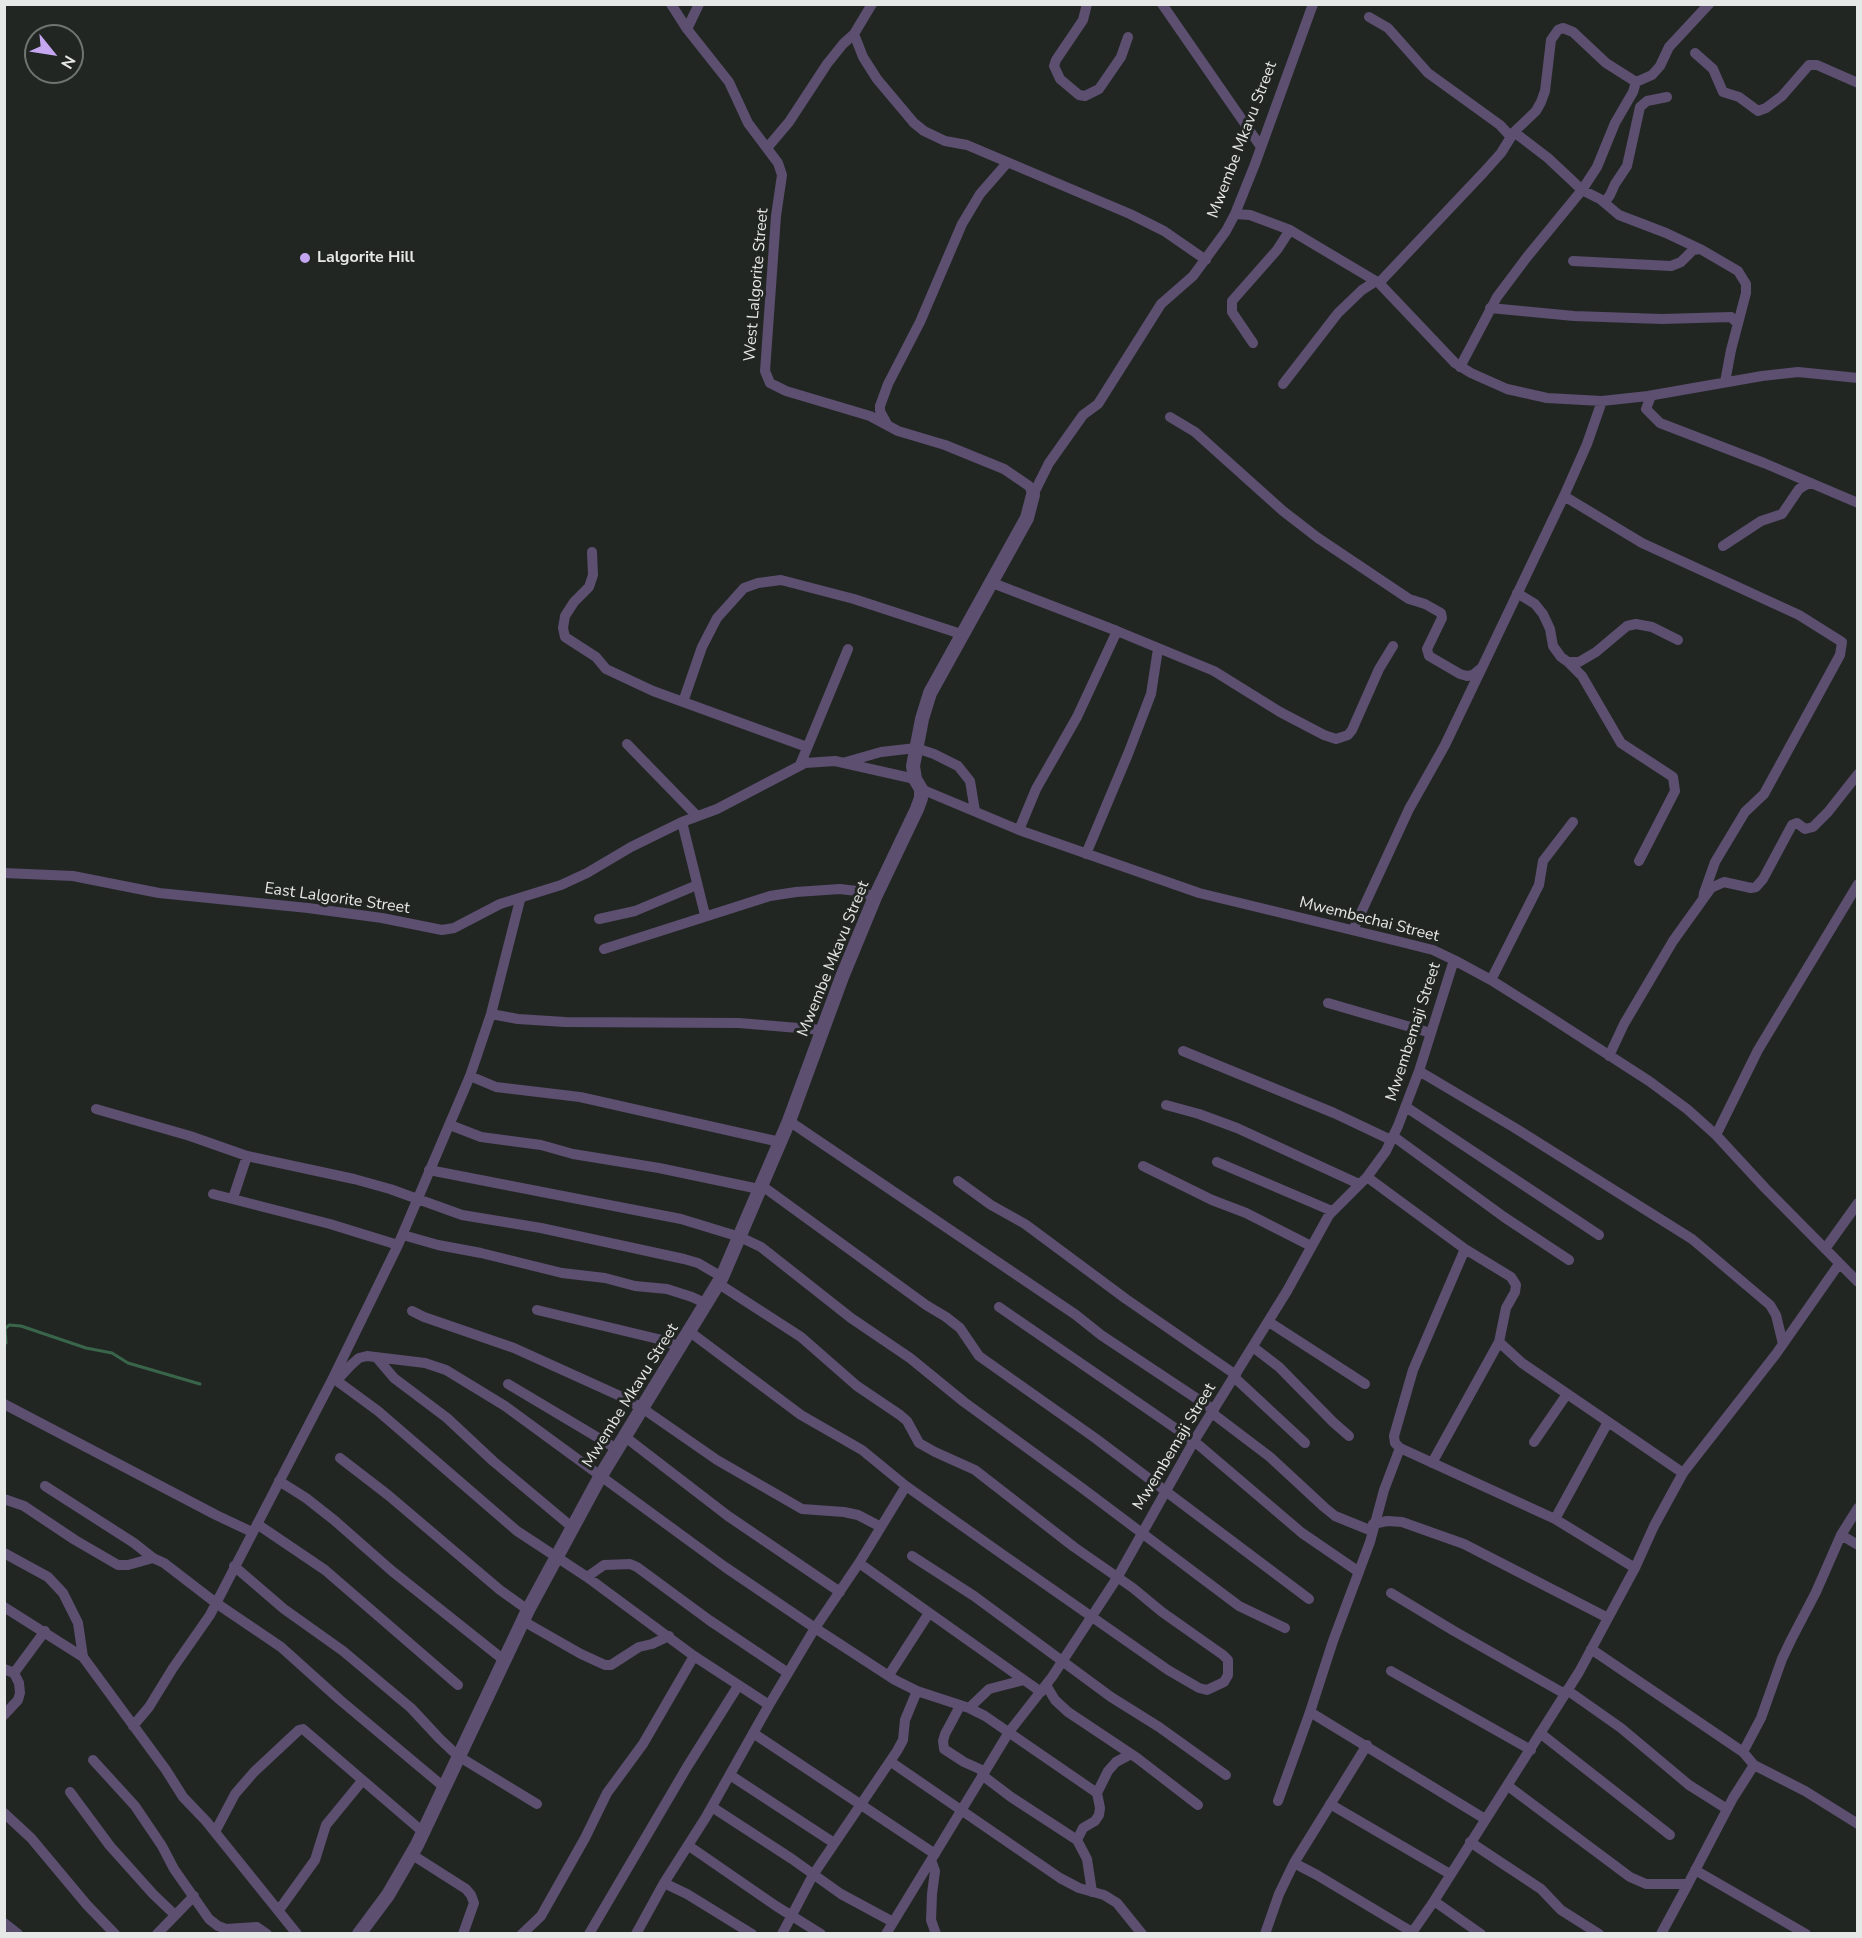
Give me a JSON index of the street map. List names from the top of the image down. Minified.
{"streets":{"street":["Mwembe Mkavu Street","West Lalgorite Street","East Lalgorite Street","Mwembechai Street","Mwembemaji Street"]},"crossings":[["Mwembe Mkavu Street","West Lalgorite Street"],["Mwembe Mkavu Street","East Lalgorite Street"],["Mwembe Mkavu Street","Mwembechai Street"],["East Lalgorite Street","Mwembechai Street"],["Mwembechai Street","Mwembemaji Street"]],"places":["Lalgorite Hill"],"north":"bottom right"}
